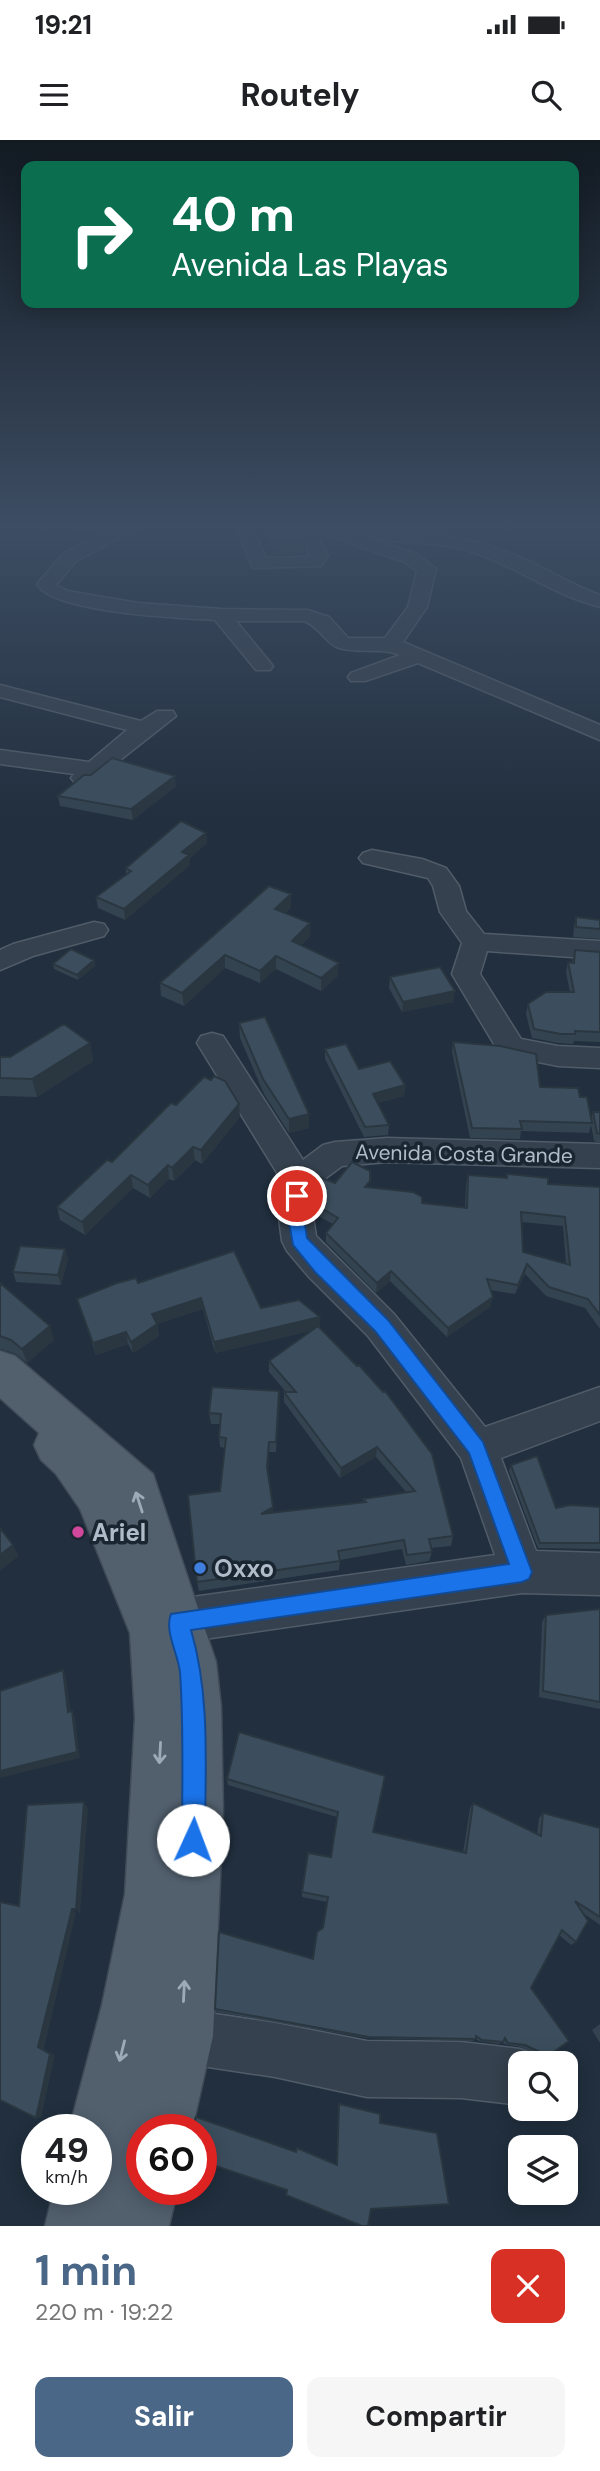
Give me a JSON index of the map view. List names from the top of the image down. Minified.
{"streets":{"street":["Avenida Costa Grande"]},"places":["Ariel","Oxxo"],"page":{"status":"19:21","header":"Routely","turn":["40 m","Avenida Las Playas"],"speed":"49 km/h","limit":"60","heading":["1 min","220 m · 19:22"],"buttons":["Salir","Compartir"]}}
